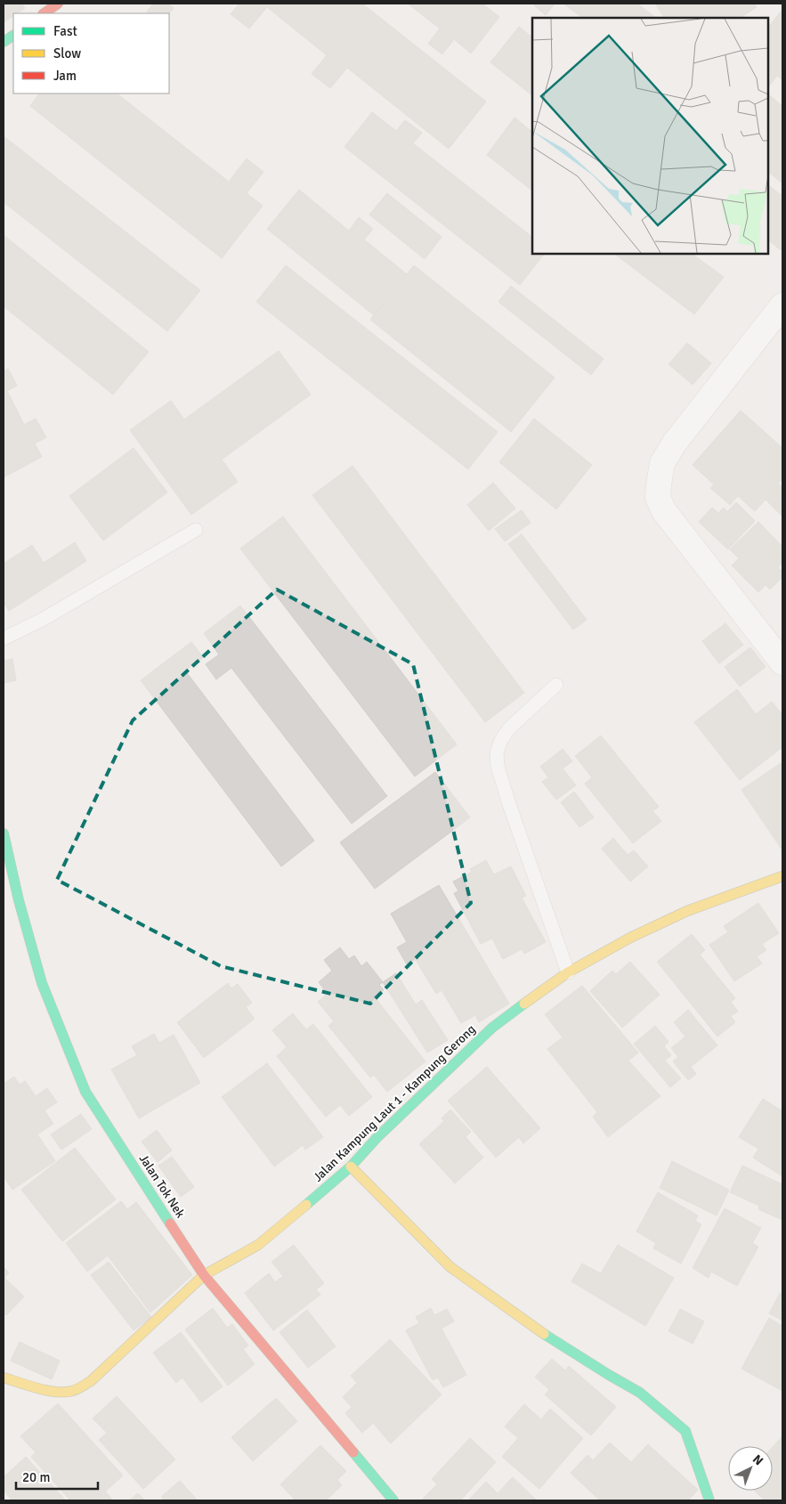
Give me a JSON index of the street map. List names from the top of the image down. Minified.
{"streets":{"street":["Jalan Kampung Laut 1 - Kampung Gerong","Jalan Tok Nek"]},"crossings":[["Jalan Kampung Laut 1 - Kampung Gerong","Jalan Tok Nek"]],"legend":["Fast","Slow","Jam"],"scale_bar":"20 m","north":"top right"}
